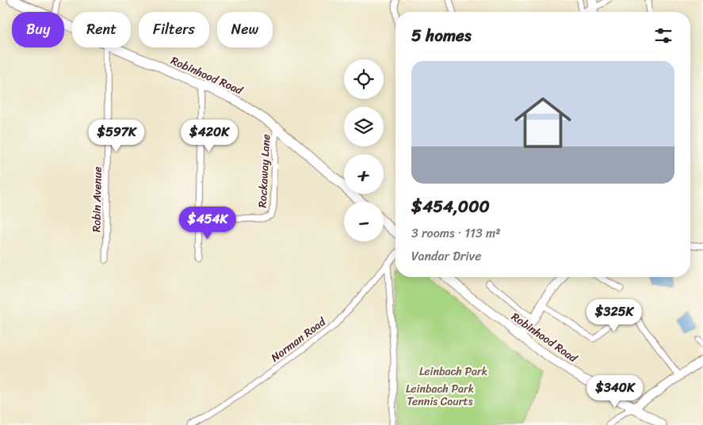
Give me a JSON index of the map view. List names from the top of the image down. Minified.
{"streets":{"main road":["Robinhood Road"],"street":["Rockaway Lane","Robin Avenue","Norman Road"]},"crossings":[["Robinhood Road","Rockaway Lane"]],"parks":["Leinbach Park","Leinbach Park Tennis Courts"],"page":{"chip":["Buy","Rent","Filters","New"],"heading":"5 homes","map_buttons":["+","−"],"list":[{"name":"$454,000","note":"3 rooms · 113 m² · Vandar Drive"}],"price":["$597K","$420K","$454K","$325K","$340K"]}}
